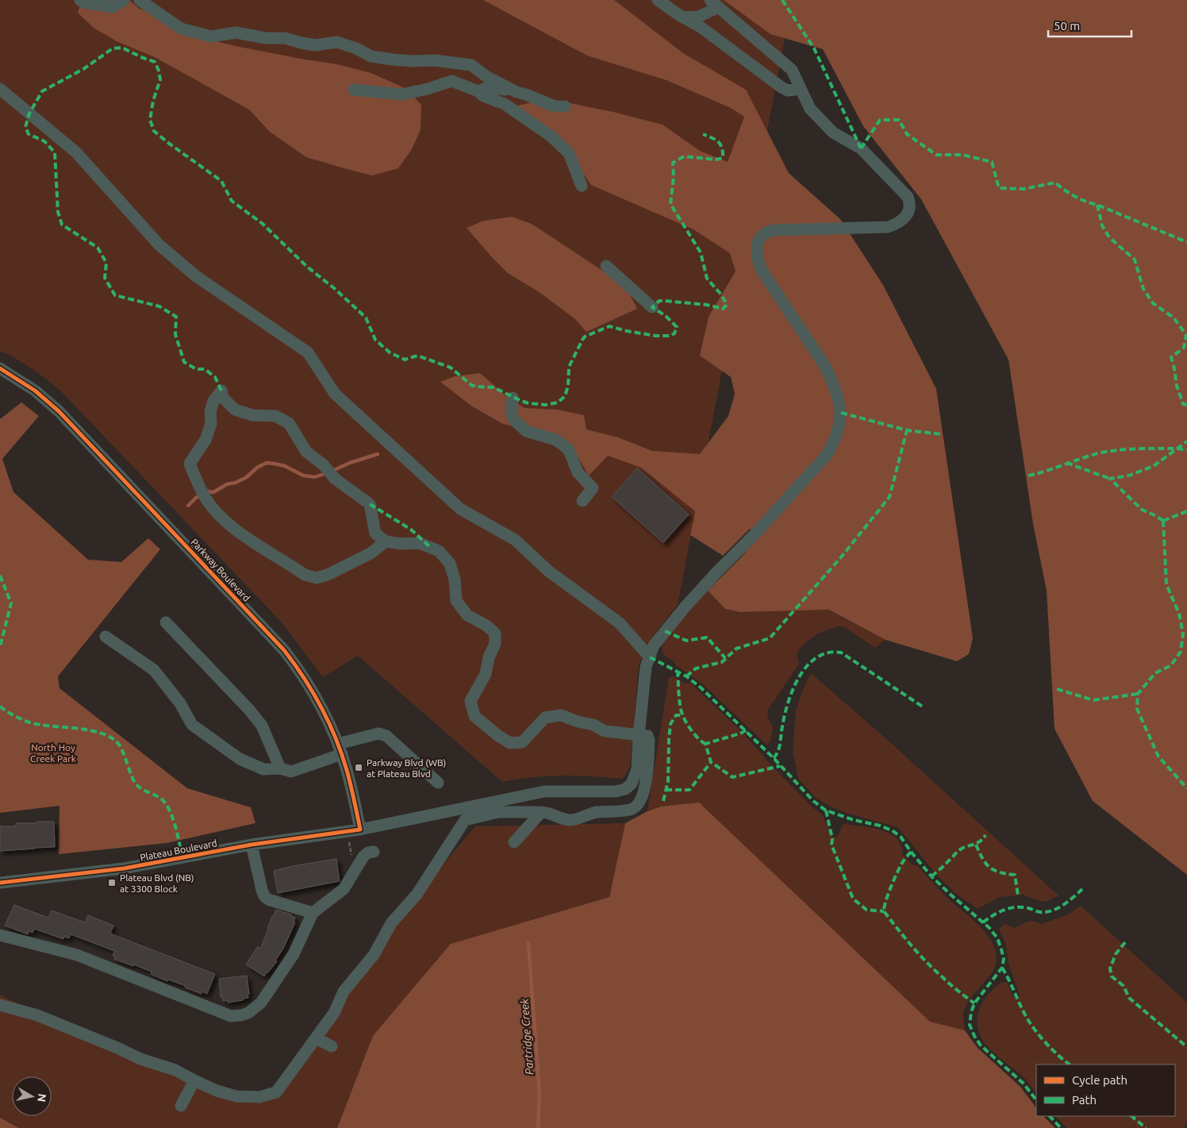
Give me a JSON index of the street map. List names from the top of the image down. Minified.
{"streets":{"street":["Parkway Boulevard","Plateau Boulevard"]},"crossings":[["Parkway Boulevard","Plateau Boulevard"]],"water":["Partridge Creek"],"parks":["North Hoy Creek Park"],"places":{"transit":["Parkway Blvd (WB) at Plateau Blvd","Plateau Blvd (NB) at 3300 Block"]},"legend":["Cycle path","Path"],"scale_bar":"50 m","north":"right"}
